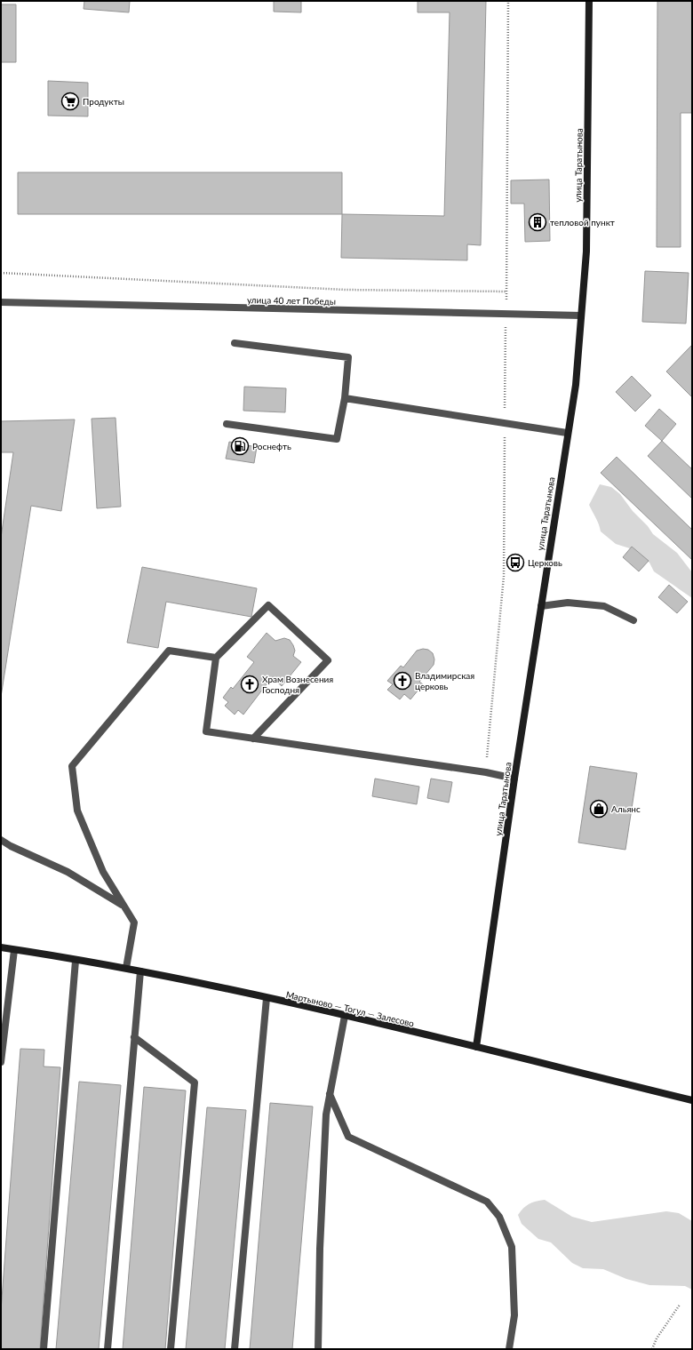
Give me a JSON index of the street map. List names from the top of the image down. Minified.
{"streets":{"street":["улица Таратынова","улица 40 лет Победы","Мартыново — Тогул — Залесово"]},"crossings":[["улица Таратынова","улица 40 лет Победы"],["улица Таратынова","Мартыново — Тогул — Залесово"]],"places":{"supermarket":["Продукты"],"building":["тепловой пункт"],"fuel station":["Роснефть"],"bus stop":["Церковь"],"church":["Владимирская церковь","Храм Вознесения Господня"],"shop":["Альянс"]}}
